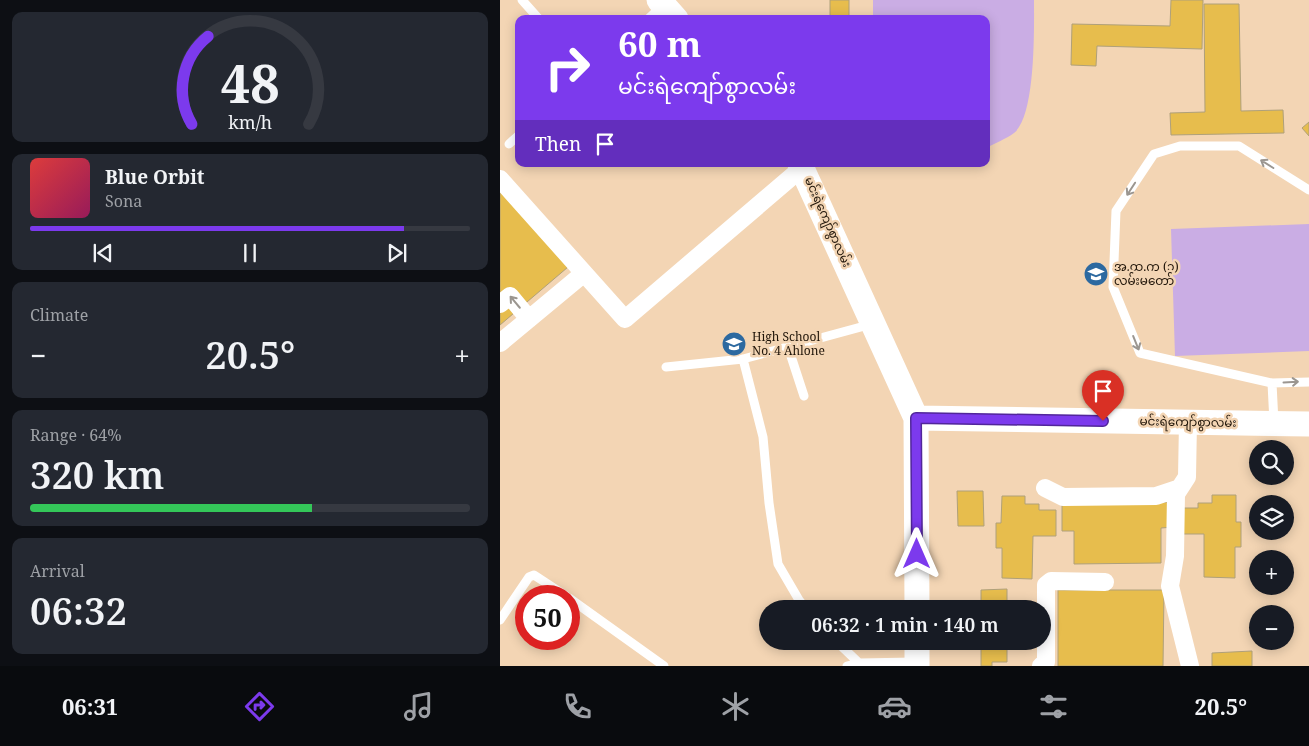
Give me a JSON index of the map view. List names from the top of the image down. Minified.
{"streets":{"main road":["မင်းရဲကျော်စွာလမ်း"]},"places":{"school or university":["အ.ထ.က (၁) လမ်းမတော်","High School No. 4 Ahlone"]},"page":{"turn":["60 m","မင်းရဲကျော်စွာလမ်း"],"then":"Then","song":["Blue Orbit","Sona"],"tile":["Climate",["Range · 64%","320 km"],["Arrival","06:32"]],"heat":["−","20.5°","+"],"map_buttons":["+","−"],"limit":"50","trip":"06:32 · 1 min · 140 m","tabs":["06:31","20.5°"],"gauge":["48","km/h"]}}
